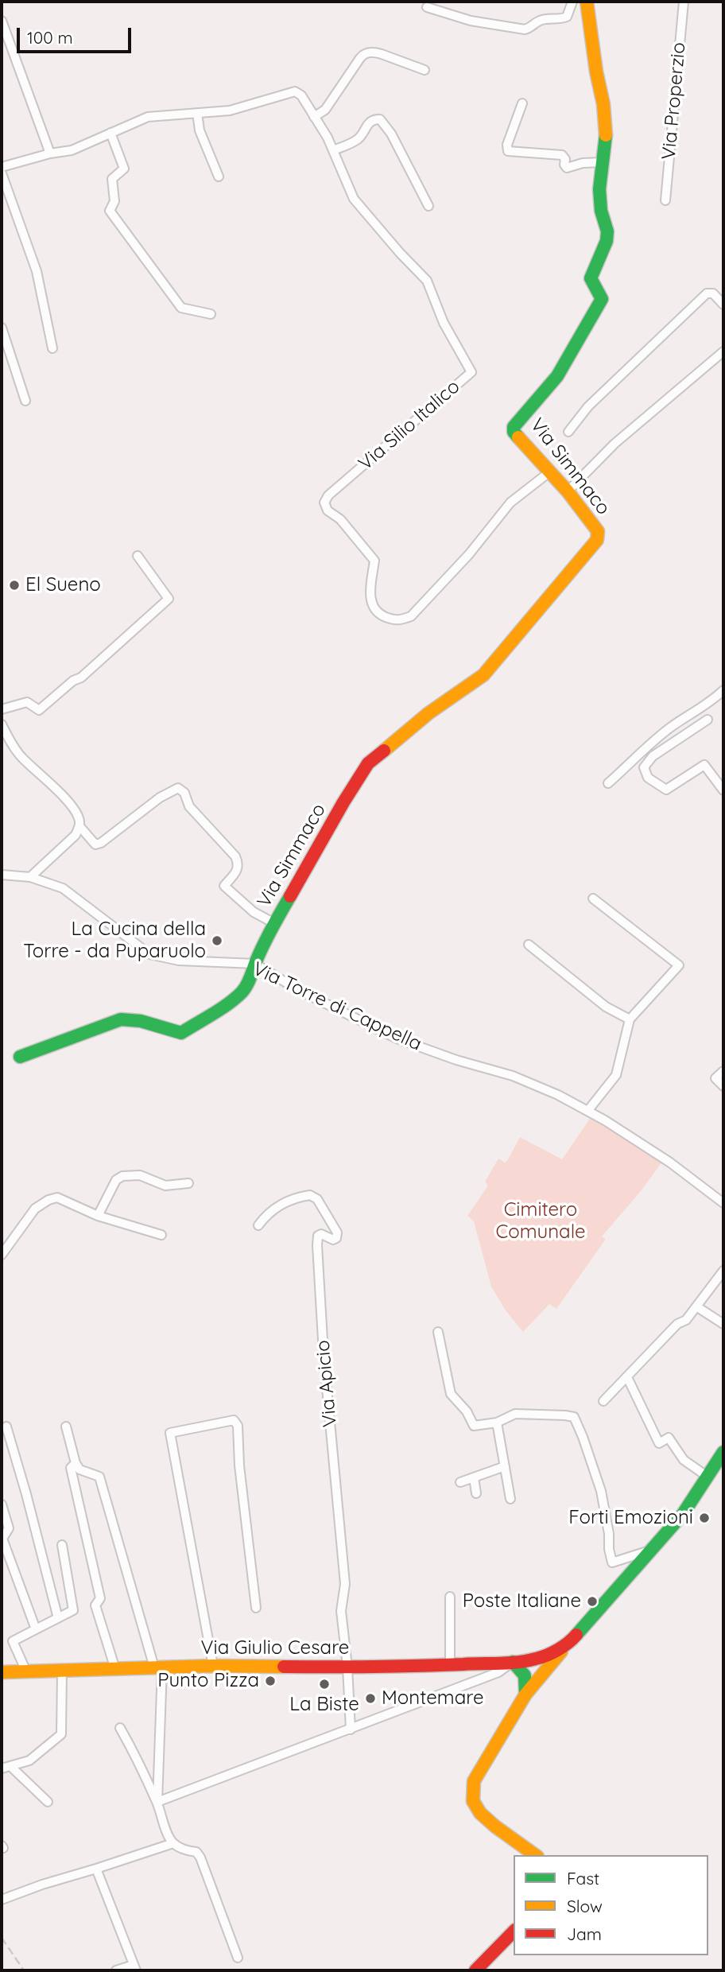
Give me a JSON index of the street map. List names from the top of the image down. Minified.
{"streets":{"street":["Via Properzio","Via Silio Italico","Via Simmaco","Via Torre di Cappella","Via Apicio","Via Giulio Cesare"]},"crossings":[["Via Silio Italico","Via Simmaco"],["Via Simmaco","Via Torre di Cappella"],["Via Apicio","Via Giulio Cesare"]],"parks":["Cimitero Comunale"],"places":["El Sueno","La Cucina della Torre - da Puparuolo","Forti Emozioni","Poste Italiane","Punto Pizza","La Biste","Montemare"],"legend":["Fast","Slow","Jam"],"scale_bar":"100 m"}
